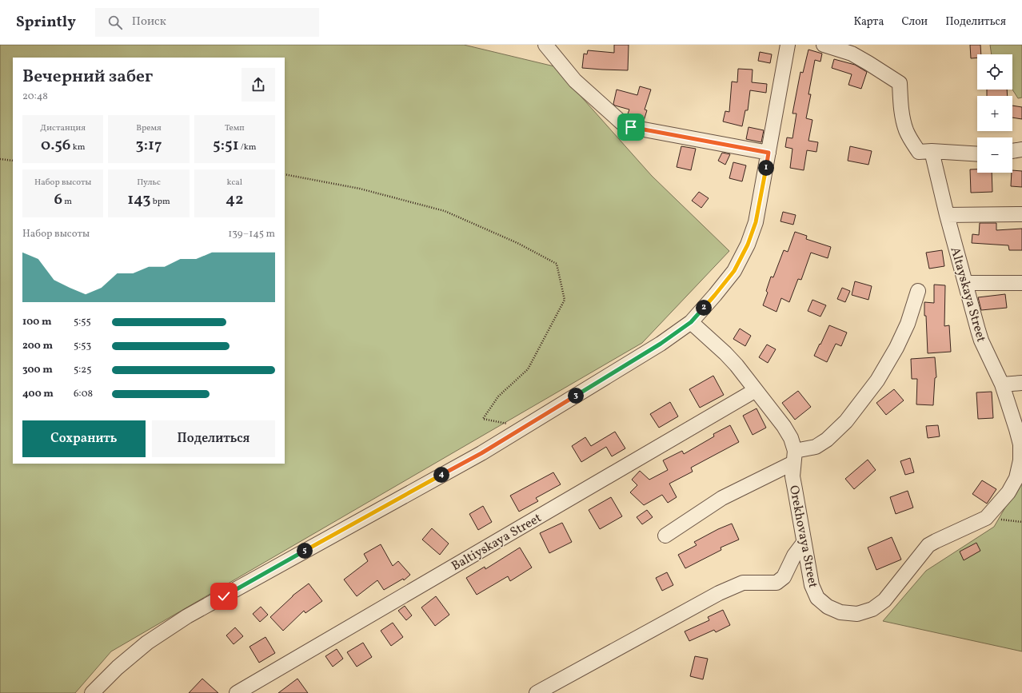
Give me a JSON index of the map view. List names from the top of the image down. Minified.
{"streets":{"street":["Altayskaya Street","Orekhovaya Street","Baltiyskaya Street"]},"crossings":[["Altayskaya Street","Orekhovaya Street"],["Orekhovaya Street","Baltiyskaya Street"]],"page":{"header":"Sprintly","search":"Поиск","nav":["Карта","Слои","Поделиться"],"map_buttons":["+","−"],"heading":["Вечерний забег","20:48"],"stats":[["Дистанция","0.56 km"],["Время","3:17"],["Темп","5:51 /km"],["Набор высоты","6 m"],["Пульс","143 bpm"],["kcal","42"]],"pins":["1","2","3","4","5"],"chart":["Набор высоты","139–145 m"],"list":[{"name":"100 m","note":"5:55"},{"name":"200 m","note":"5:53"},{"name":"300 m","note":"5:25"},{"name":"400 m","note":"6:08"}],"buttons":["Сохранить","Поделиться"]}}
